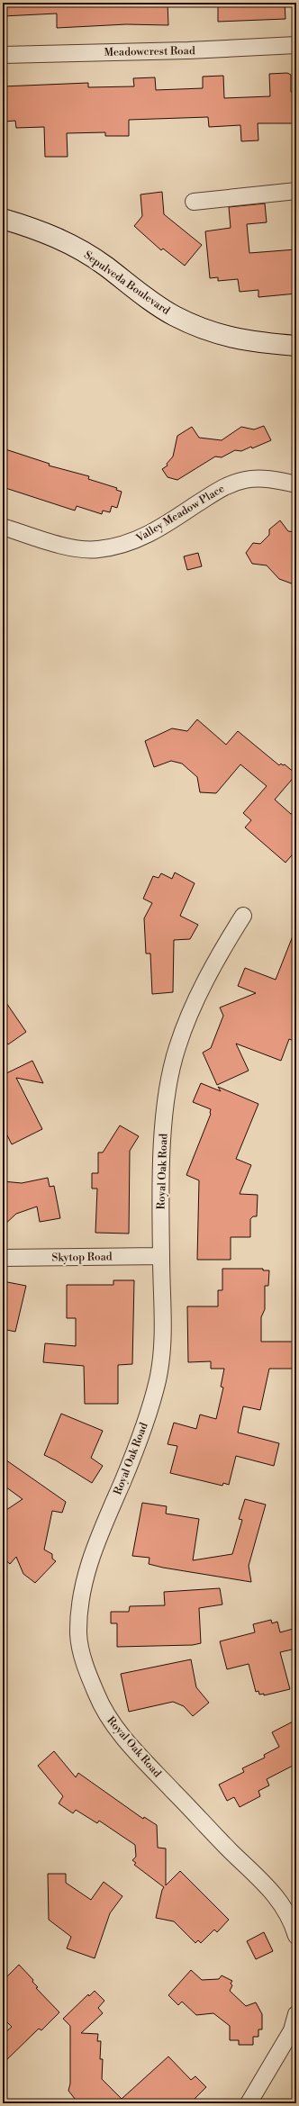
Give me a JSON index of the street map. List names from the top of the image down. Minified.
{"streets":{"main road":["Sepulveda Boulevard"],"street":["Meadowcrest Road","Valley Meadow Place","Royal Oak Road","Skytop Road"]},"crossings":[["Royal Oak Road","Skytop Road"]]}
